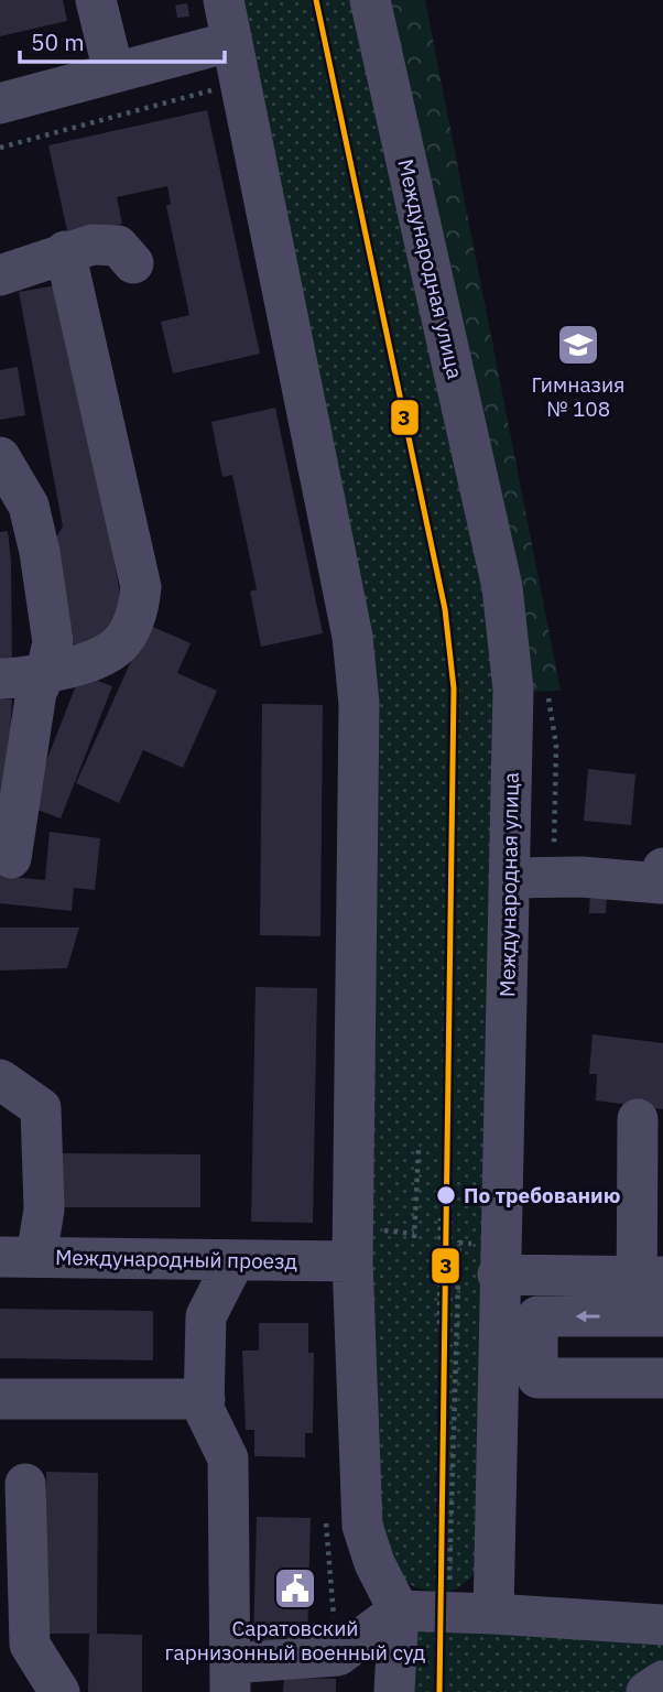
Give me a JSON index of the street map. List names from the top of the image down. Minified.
{"streets":{"street":["Международная улица","Международный проезд"]},"places":{"school or university":["Гимназия № 108"],"other":["По требованию"],"public building":["Саратовский гарнизонный военный суд"]},"lines":["transit line 3"],"scale_bar":"50 m"}
